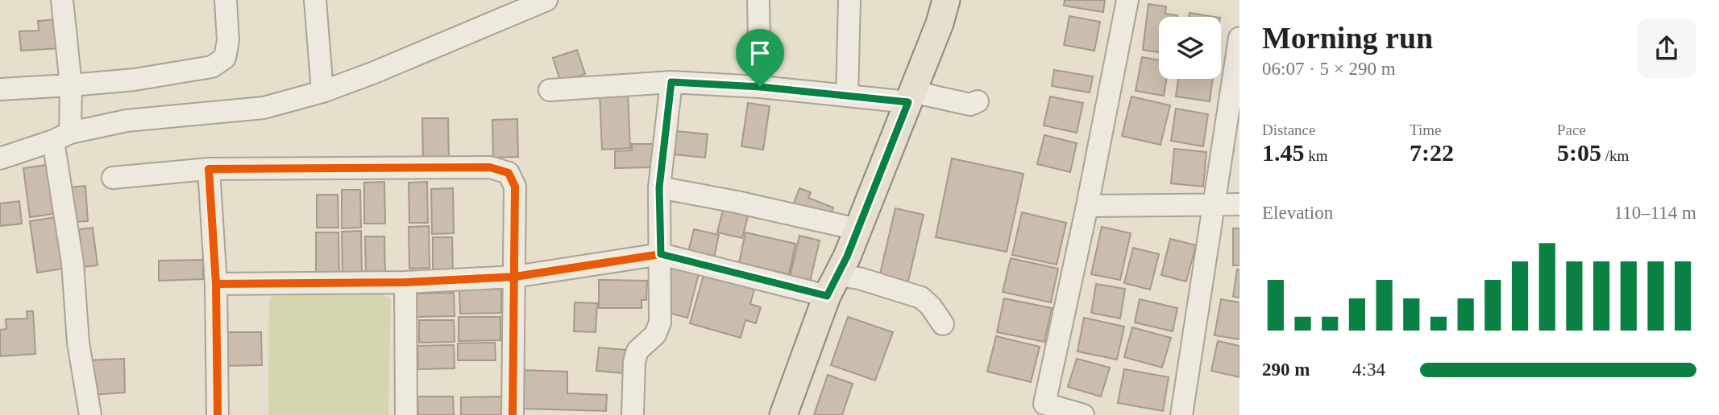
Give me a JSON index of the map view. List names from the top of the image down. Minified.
{"page":{"heading":["Morning run","06:07 · 5 × 290 m"],"stats":[["Distance","1.45 km"],["Time","7:22"],["Pace","5:05 /km"]],"chart":["Elevation","110–114 m"],"list":[{"name":"290 m","note":"4:34"}]}}
